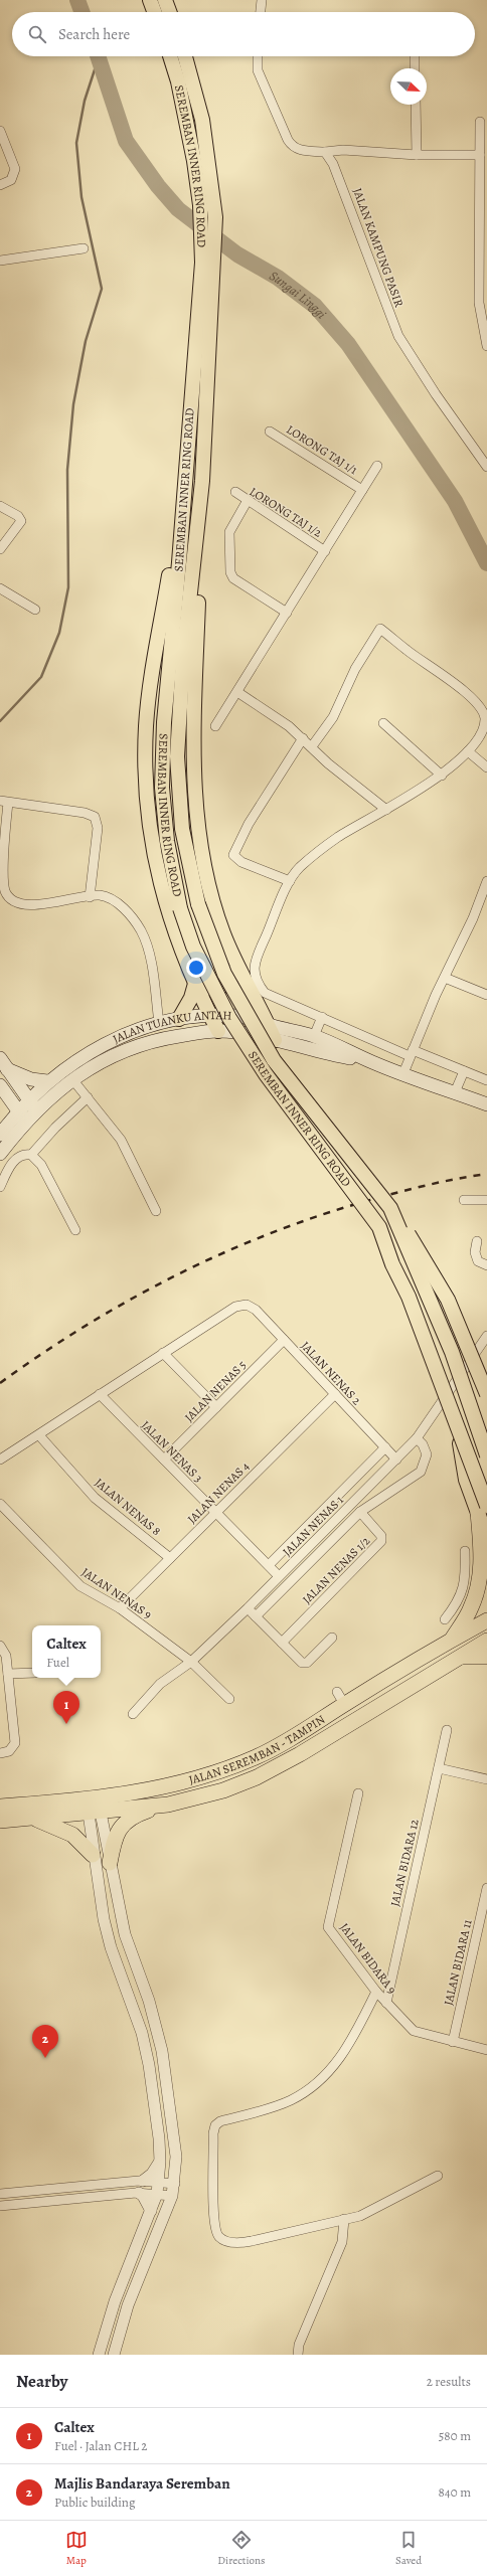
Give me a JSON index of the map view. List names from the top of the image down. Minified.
{"streets":{"highway":["JALAN SEREMBAN - TAMPIN"],"main road":["SEREMBAN INNER RING ROAD","JALAN TUANKU ANTAH"],"street":["JALAN KAMPUNG PASIR","LORONG TAJ 1/1","LORONG TAJ 1/2","JALAN NENAS 2","JALAN NENAS 5","JALAN NENAS 3","JALAN NENAS 4","JALAN NENAS 8","JALAN NENAS 1","JALAN NENAS 1/2","JALAN NENAS 9","JALAN BIDARA 12","JALAN BIDARA 9","JALAN BIDARA 11"]},"crossings":[["JALAN NENAS 2","JALAN NENAS 5"],["JALAN NENAS 2","JALAN NENAS 4"],["JALAN NENAS 2","JALAN NENAS 1"],["JALAN NENAS 5","JALAN NENAS 3"],["JALAN NENAS 3","JALAN NENAS 4"],["JALAN NENAS 3","JALAN NENAS 1"],["JALAN NENAS 4","JALAN NENAS 8"],["JALAN NENAS 4","JALAN NENAS 9"],["JALAN NENAS 1","JALAN NENAS 9"],["JALAN BIDARA 12","JALAN BIDARA 9"],["JALAN BIDARA 9","JALAN BIDARA 11"]],"water":["Sungai Linggi"],"north":"bottom right","page":{"search":"Search here","popup":["Caltex","Fuel"],"pins":["1","2"],"heading":["Nearby","2 results"],"list":[{"mark":"1","name":"Caltex","note":"Fuel · Jalan CHL 2","value":"580 m"},{"mark":"2","name":"Majlis Bandaraya Seremban","note":"Public building","value":"840 m"}],"nav":["Map","Directions","Saved"]}}
